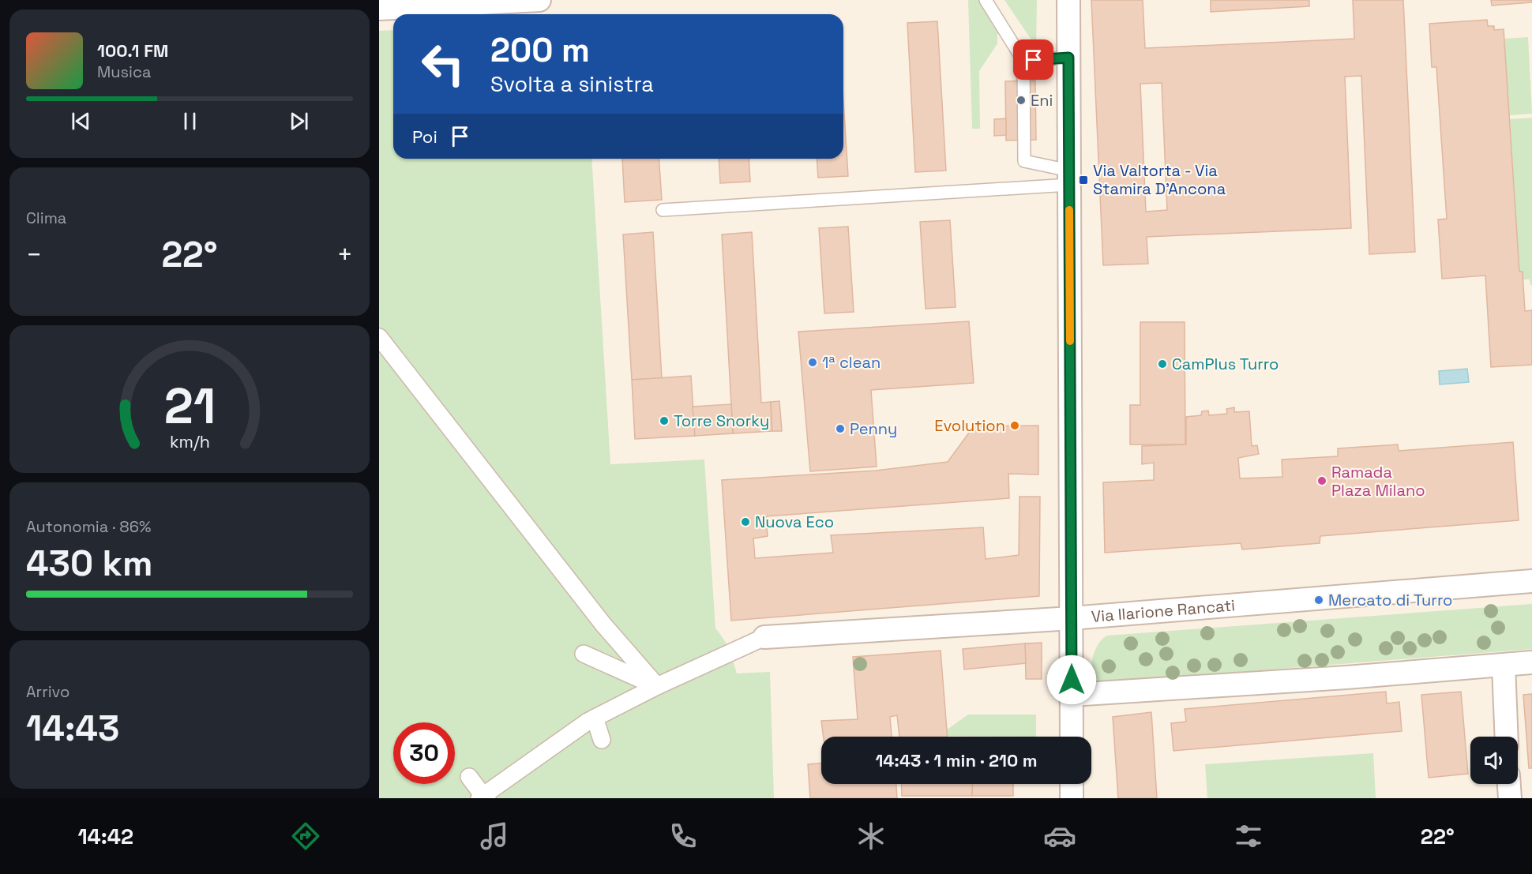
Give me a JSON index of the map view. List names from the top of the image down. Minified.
{"streets":{"street":["Via Ilarione Rancati"]},"places":{"other":["Eni","1ª clean","CamPlus Turro","Torre Snorky","Evolution","Penny","Ramada Plaza Milano","Nuova Eco","Mercato di Turro"],"transit":["Via Valtorta - Via Stamira D'Ancona"]},"page":{"turn":["200 m","Svolta a sinistra"],"song":["100.1 FM","Musica"],"then":"Poi","tile":["Clima",["Autonomia · 86%","430 km"],["Arrivo","14:43"]],"heat":["−","22°","+"],"limit":"30","trip":"14:43 · 1 min · 210 m","tabs":["14:42","22°"],"gauge":["21","km/h"]}}
